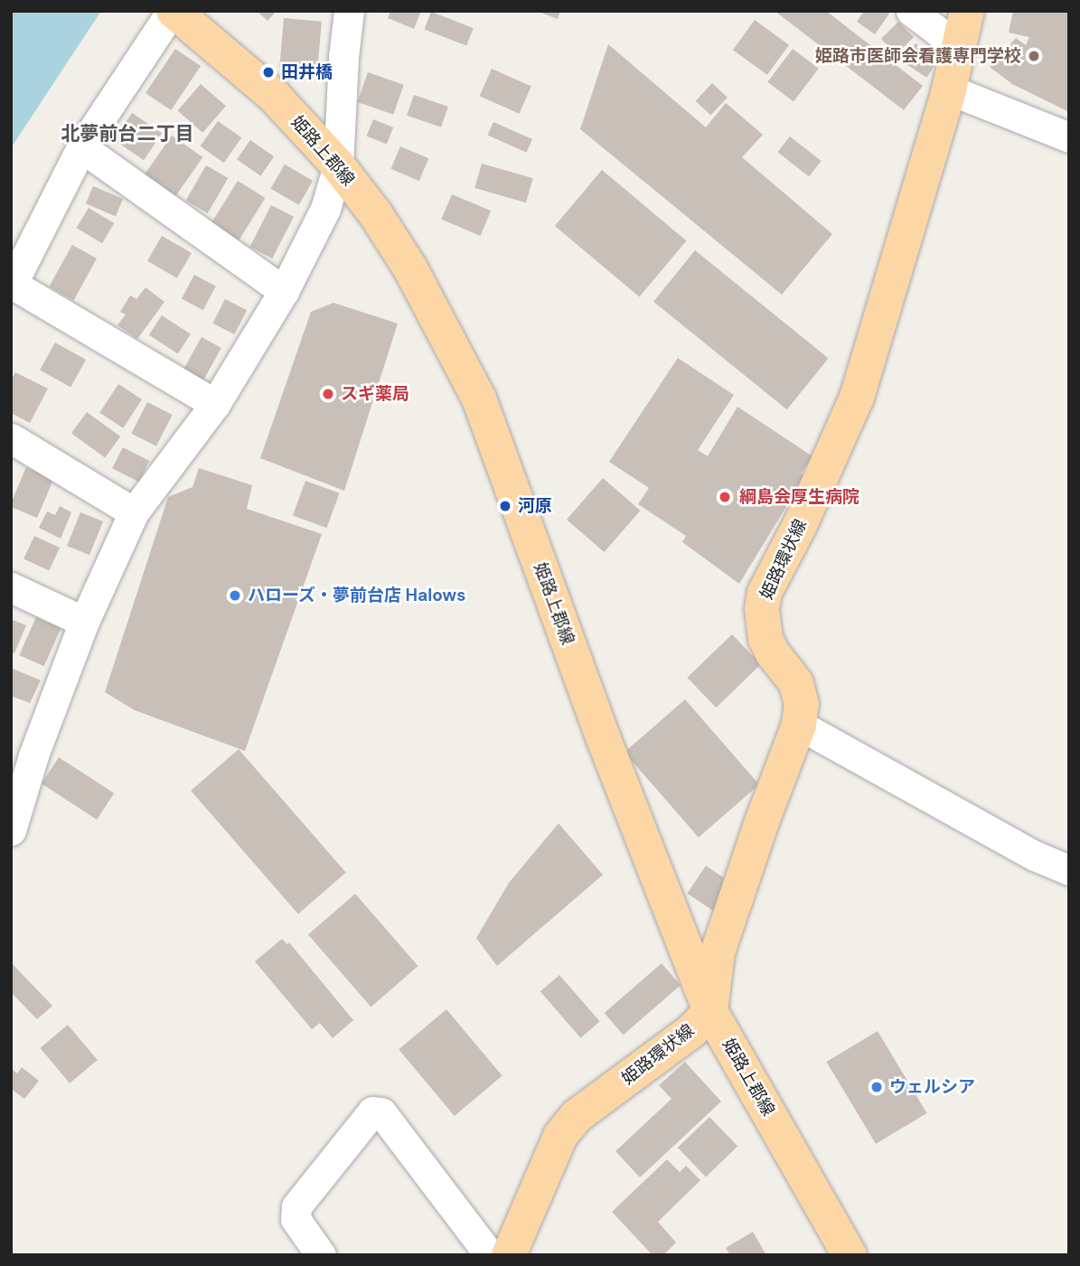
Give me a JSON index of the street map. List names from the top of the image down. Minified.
{"streets":{"main road":["姫路上郡線","姫路環状線"]},"crossings":[["姫路上郡線","姫路環状線"]],"districts":["北夢前台二丁目"],"places":["姫路市医師会看護専門学校","田井橋","スギ薬局","綱島会厚生病院","河原","ハローズ・夢前台店 Halows","ウェルシア"]}
